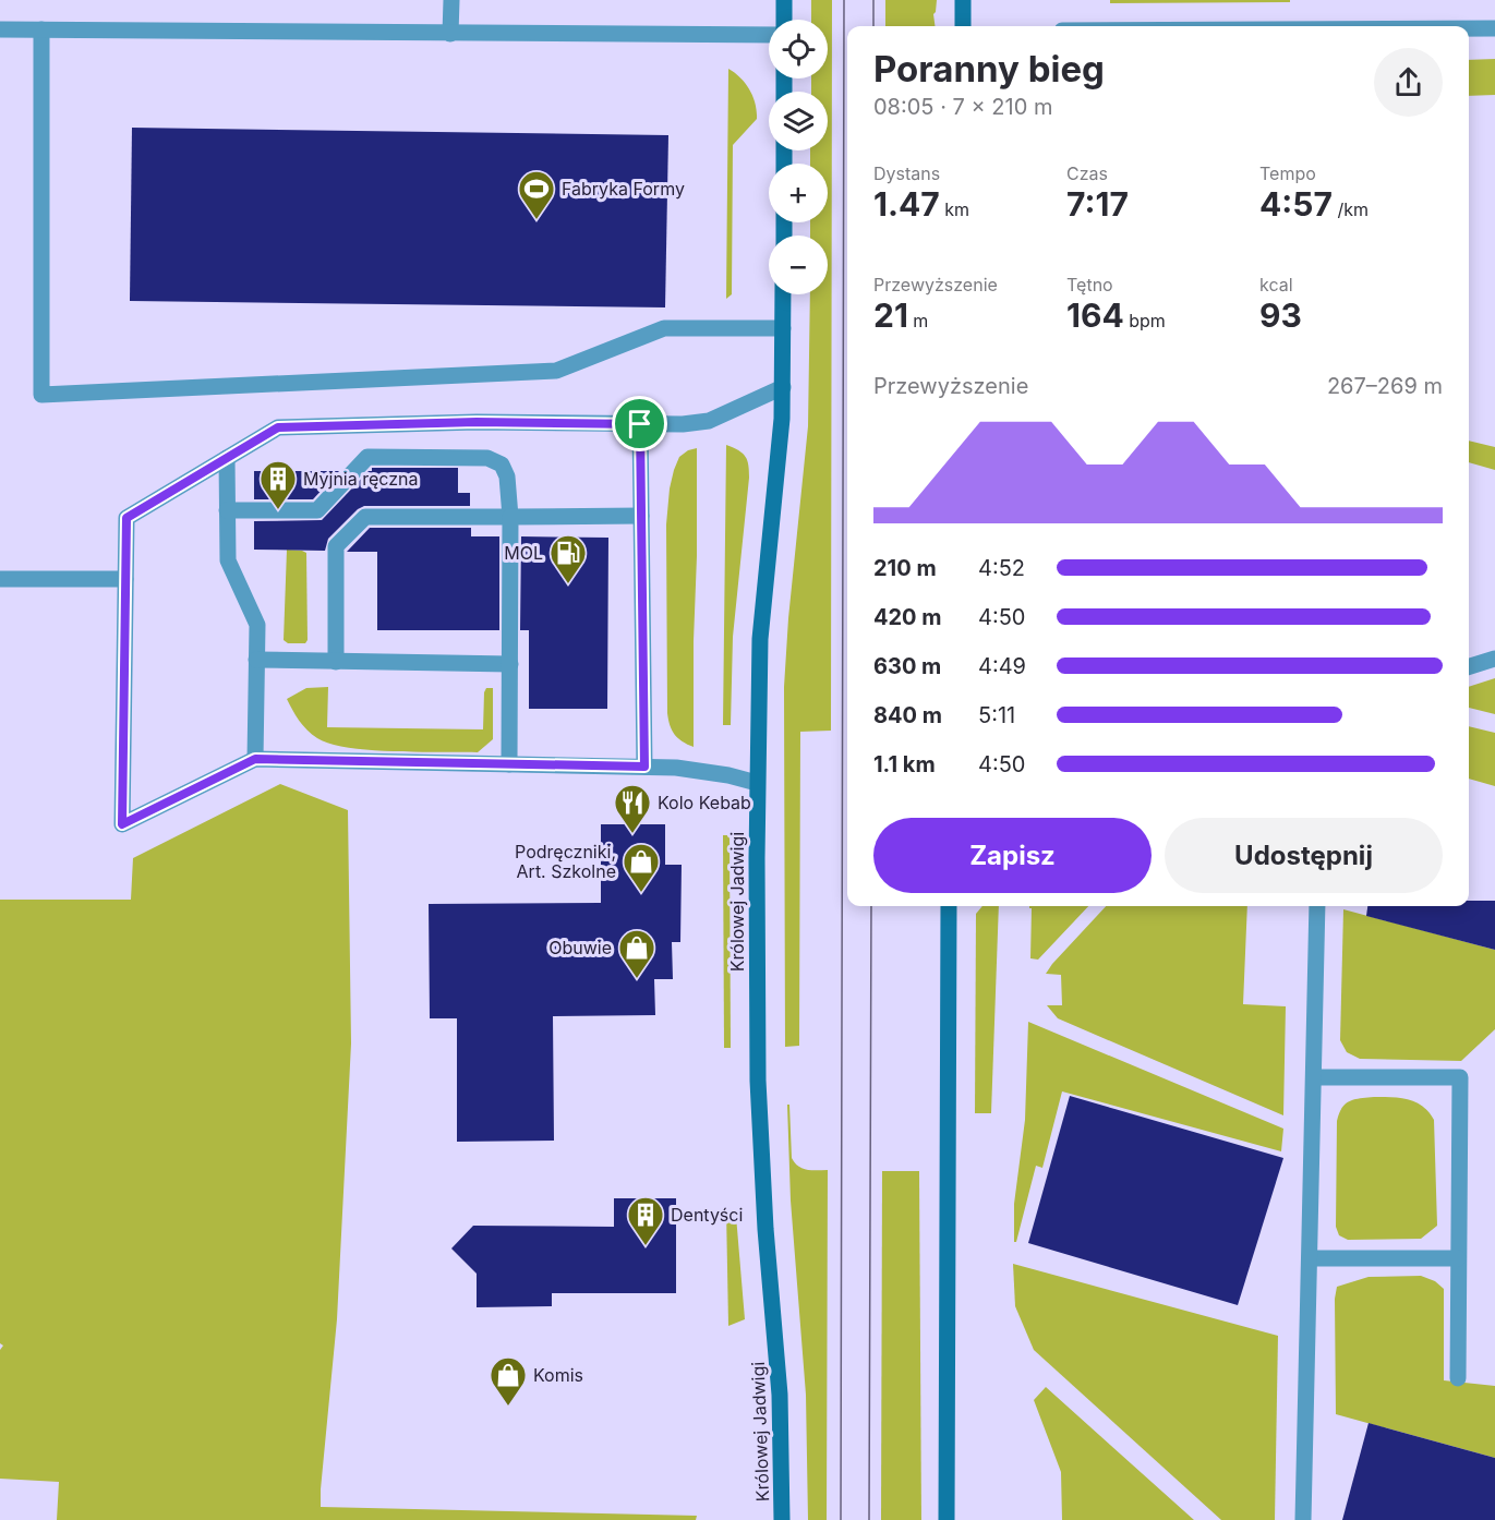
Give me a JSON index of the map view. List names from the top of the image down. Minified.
{"streets":{"street":["Królowej Jadwigi"]},"places":{"sports":["Fabryka Formy"],"building":["Myjnia ręczna","Dentyści"],"fuel station":["MOL"],"restaurant":["Kolo Kebab"],"shop":["Podręczniki, Art. Szkolne","Obuwie","Komis"]},"page":{"map_buttons":["+","−"],"heading":["Poranny bieg","08:05 · 7 × 210 m"],"stats":[["Dystans","1.47 km"],["Czas","7:17"],["Tempo","4:57 /km"],["Przewyższenie","21 m"],["Tętno","164 bpm"],["kcal","93"]],"chart":["Przewyższenie","267–269 m"],"list":[{"name":"210 m","note":"4:52"},{"name":"420 m","note":"4:50"},{"name":"630 m","note":"4:49"},{"name":"840 m","note":"5:11"},{"name":"1.1 km","note":"4:50"}],"buttons":["Zapisz","Udostępnij"]}}
